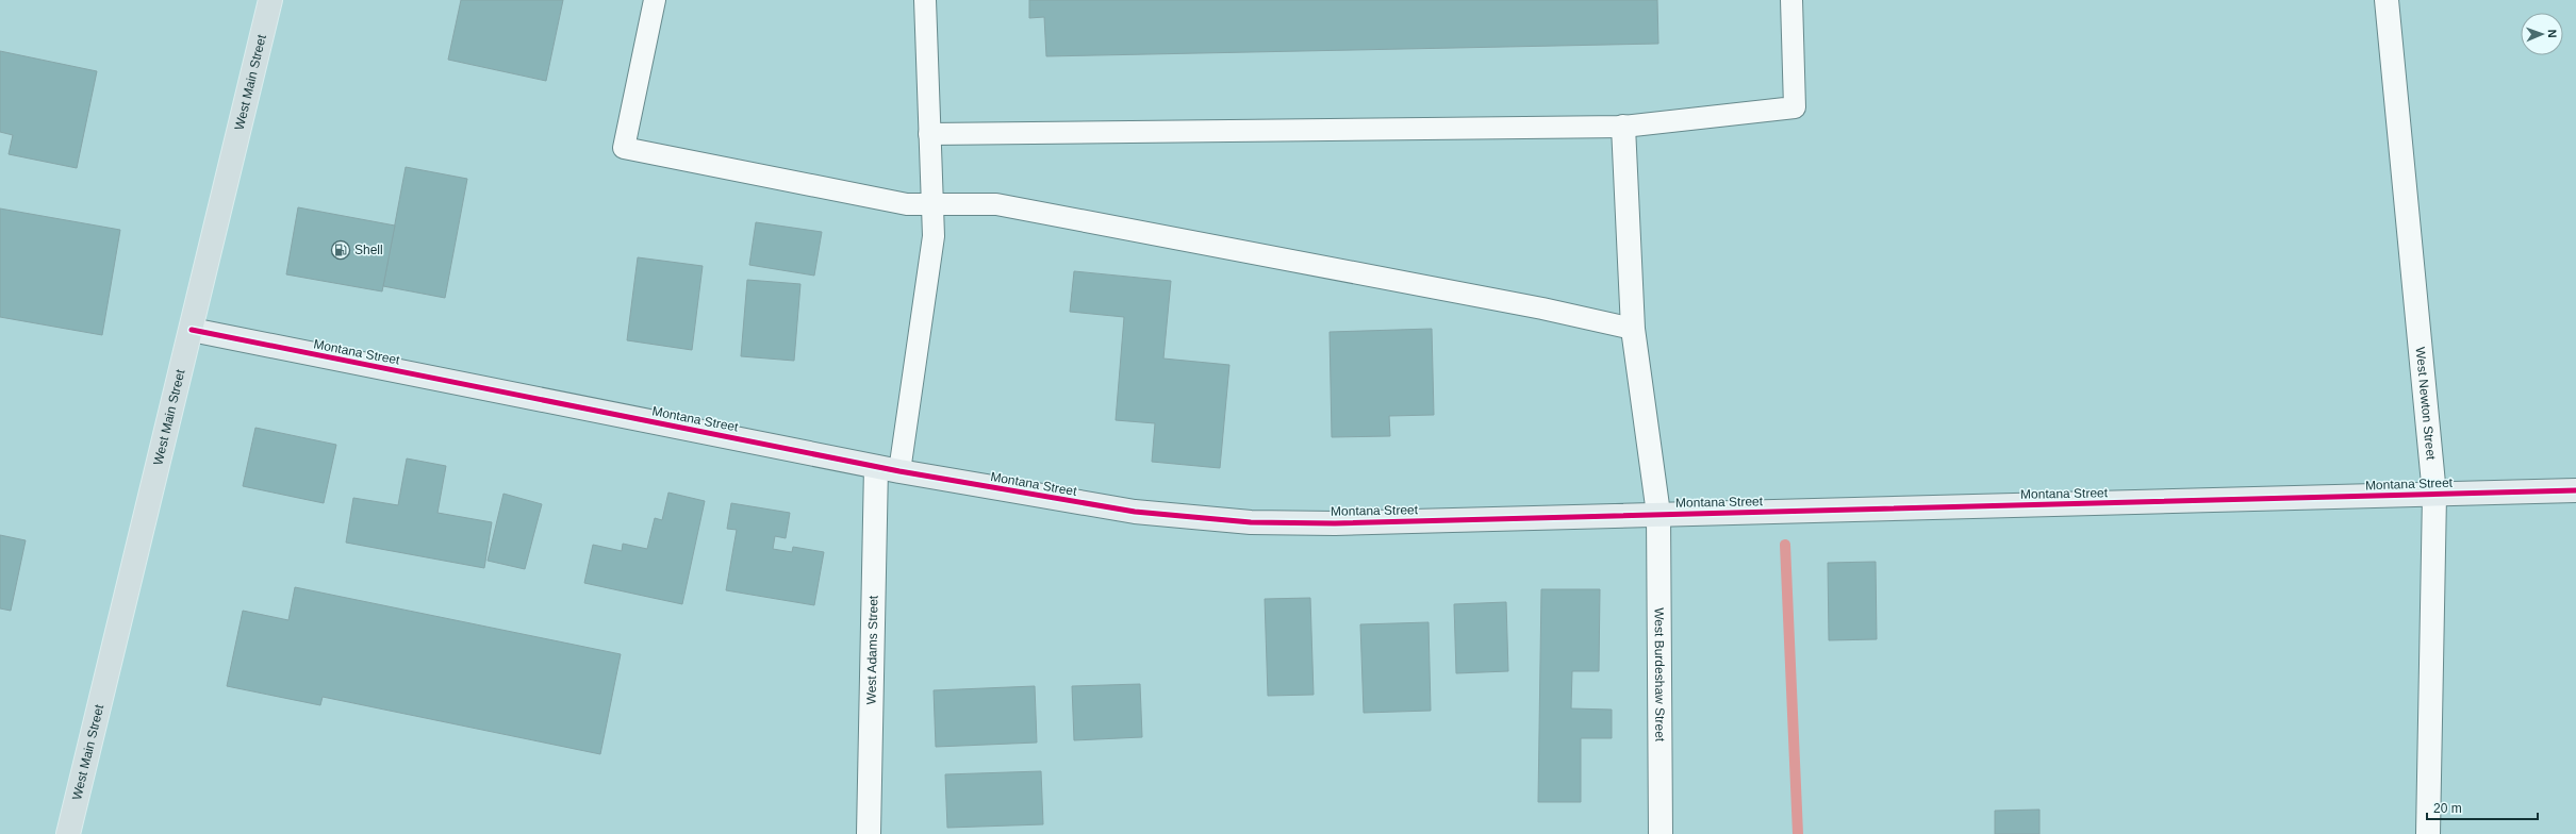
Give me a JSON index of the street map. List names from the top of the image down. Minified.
{"streets":{"main road":["West Main Street"],"street":["Montana Street","West Newton Street","West Adams Street","West Burdeshaw Street"]},"crossings":[["West Main Street","Montana Street"],["Montana Street","West Newton Street"],["Montana Street","West Adams Street"],["Montana Street","West Burdeshaw Street"]],"places":{"fuel station":["Shell"]},"scale_bar":"20 m","north":"right"}
